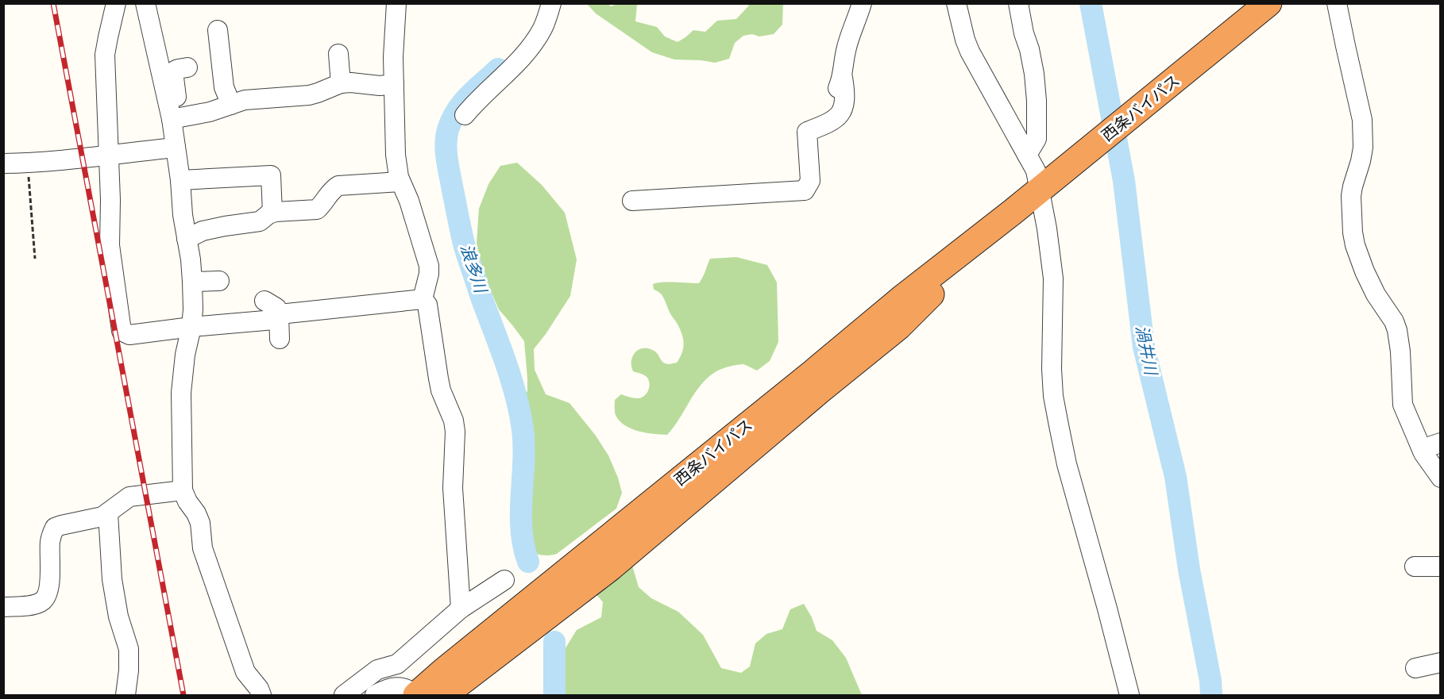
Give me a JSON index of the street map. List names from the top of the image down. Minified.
{"streets":{"highway":["西条バイパス"]},"water":["浪多川","渦井川"]}
